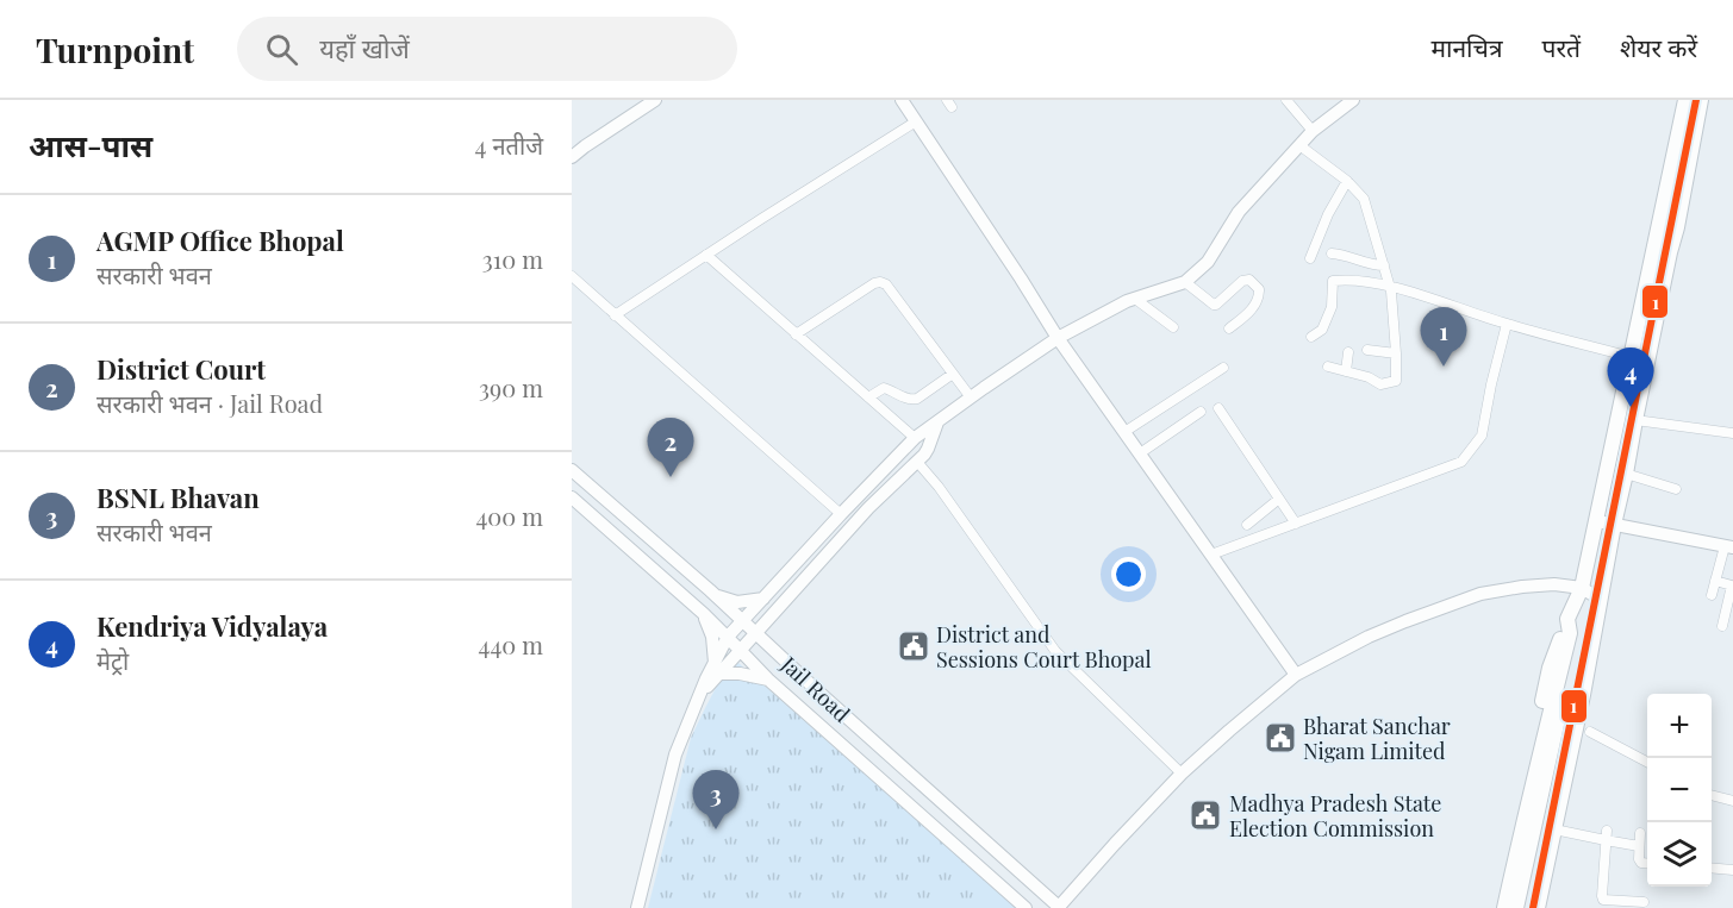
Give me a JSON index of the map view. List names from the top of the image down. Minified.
{"streets":{"street":["Jail Road"]},"places":{"public building":["District and Sessions Court Bhopal","Bharat Sanchar Nigam Limited","Madhya Pradesh State Election Commission"]},"lines":["transit line 1"],"page":{"header":"Turnpoint","search":"यहाँ खोजें","nav":["मानचित्र","परतें","शेयर करें"],"heading":["आस-पास","4 नतीजे"],"list":[{"mark":"1","name":"AGMP Office Bhopal","note":"सरकारी भवन","value":"310 m"},{"mark":"2","name":"District Court","note":"सरकारी भवन · Jail Road","value":"390 m"},{"mark":"3","name":"BSNL Bhavan","note":"सरकारी भवन","value":"400 m"},{"mark":"4","name":"Kendriya Vidyalaya","note":"मेट्रो","value":"440 m"}],"pins":["1","4","2","3"],"map_buttons":["+","−"]}}
